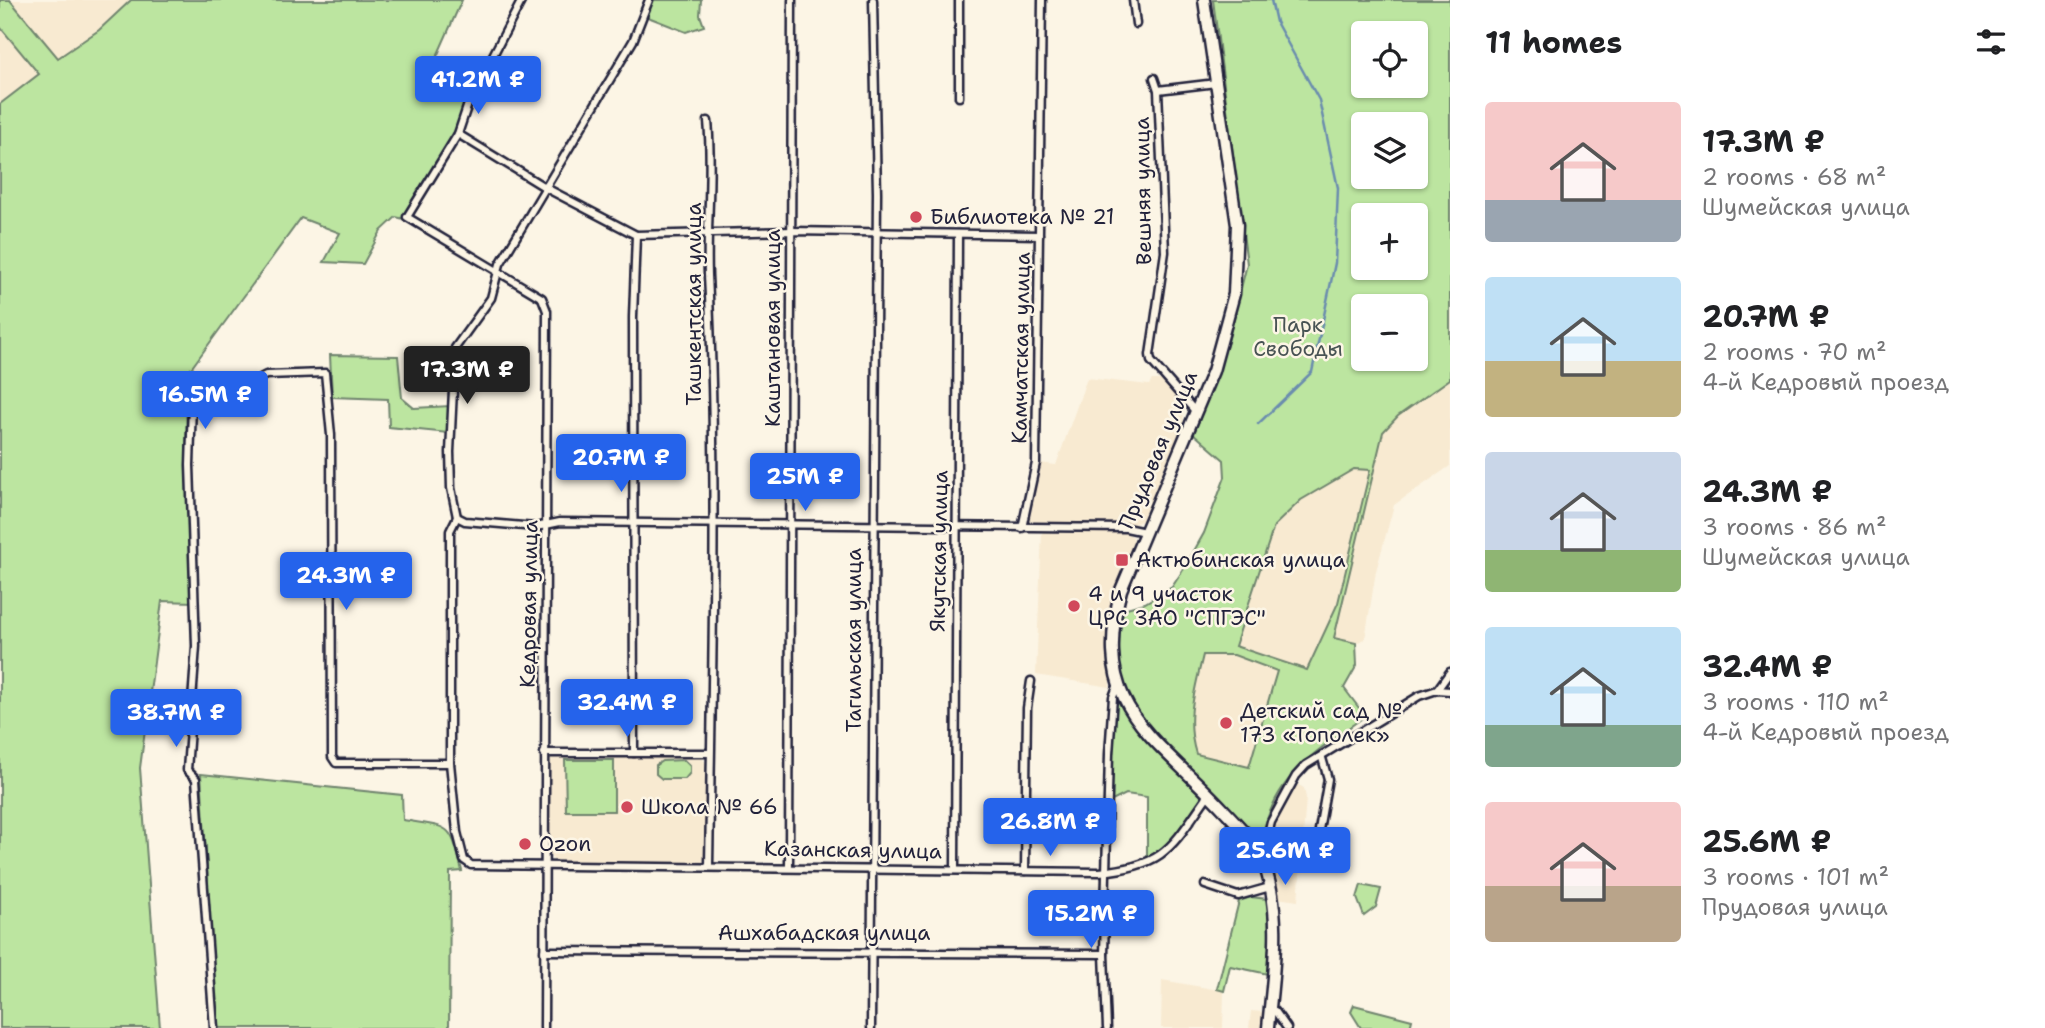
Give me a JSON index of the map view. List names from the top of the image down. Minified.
{"streets":{"main road":["Прудовая улица"],"street":["Вешняя улица","Ташкентская улица","Каштановая улица","Камчатская улица","Якутская улица","Кедровая улица","Тагильская улица","Казанская улица","Ашхабадская улица"]},"crossings":[["Вешняя улица","Прудовая улица"],["Ташкентская улица","Казанская улица"],["Каштановая улица","Казанская улица"],["Прудовая улица","Казанская улица"],["Якутская улица","Казанская улица"],["Кедровая улица","Казанская улица"],["Кедровая улица","Ашхабадская улица"],["Тагильская улица","Казанская улица"],["Тагильская улица","Ашхабадская улица"]],"parks":["Парк Свободы"],"places":{"other":["Библиотека № 21","4 и 9 участок ЦРС ЗАО \"СПГЭС\"","Детский сад № 173 «Тополек»","Школа № 66","Ozon"],"transit":["Актюбинская улица"]},"page":{"heading":"11 homes","map_buttons":["+","−"],"price":["41.2M ₽","17.3M ₽","16.5M ₽","20.7M ₽","25M ₽","24.3M ₽","32.4M ₽","38.7M ₽","26.8M ₽","25.6M ₽","15.2M ₽"],"list":[{"name":"17.3M ₽","note":"2 rooms · 68 m² · Шумейская улица"},{"name":"20.7M ₽","note":"2 rooms · 70 m² · 4-й Кедровый проезд"},{"name":"24.3M ₽","note":"3 rooms · 86 m² · Шумейская улица"},{"name":"32.4M ₽","note":"3 rooms · 110 m² · 4-й Кедровый проезд"},{"name":"25.6M ₽","note":"3 rooms · 101 m² · Прудовая улица"}]}}
